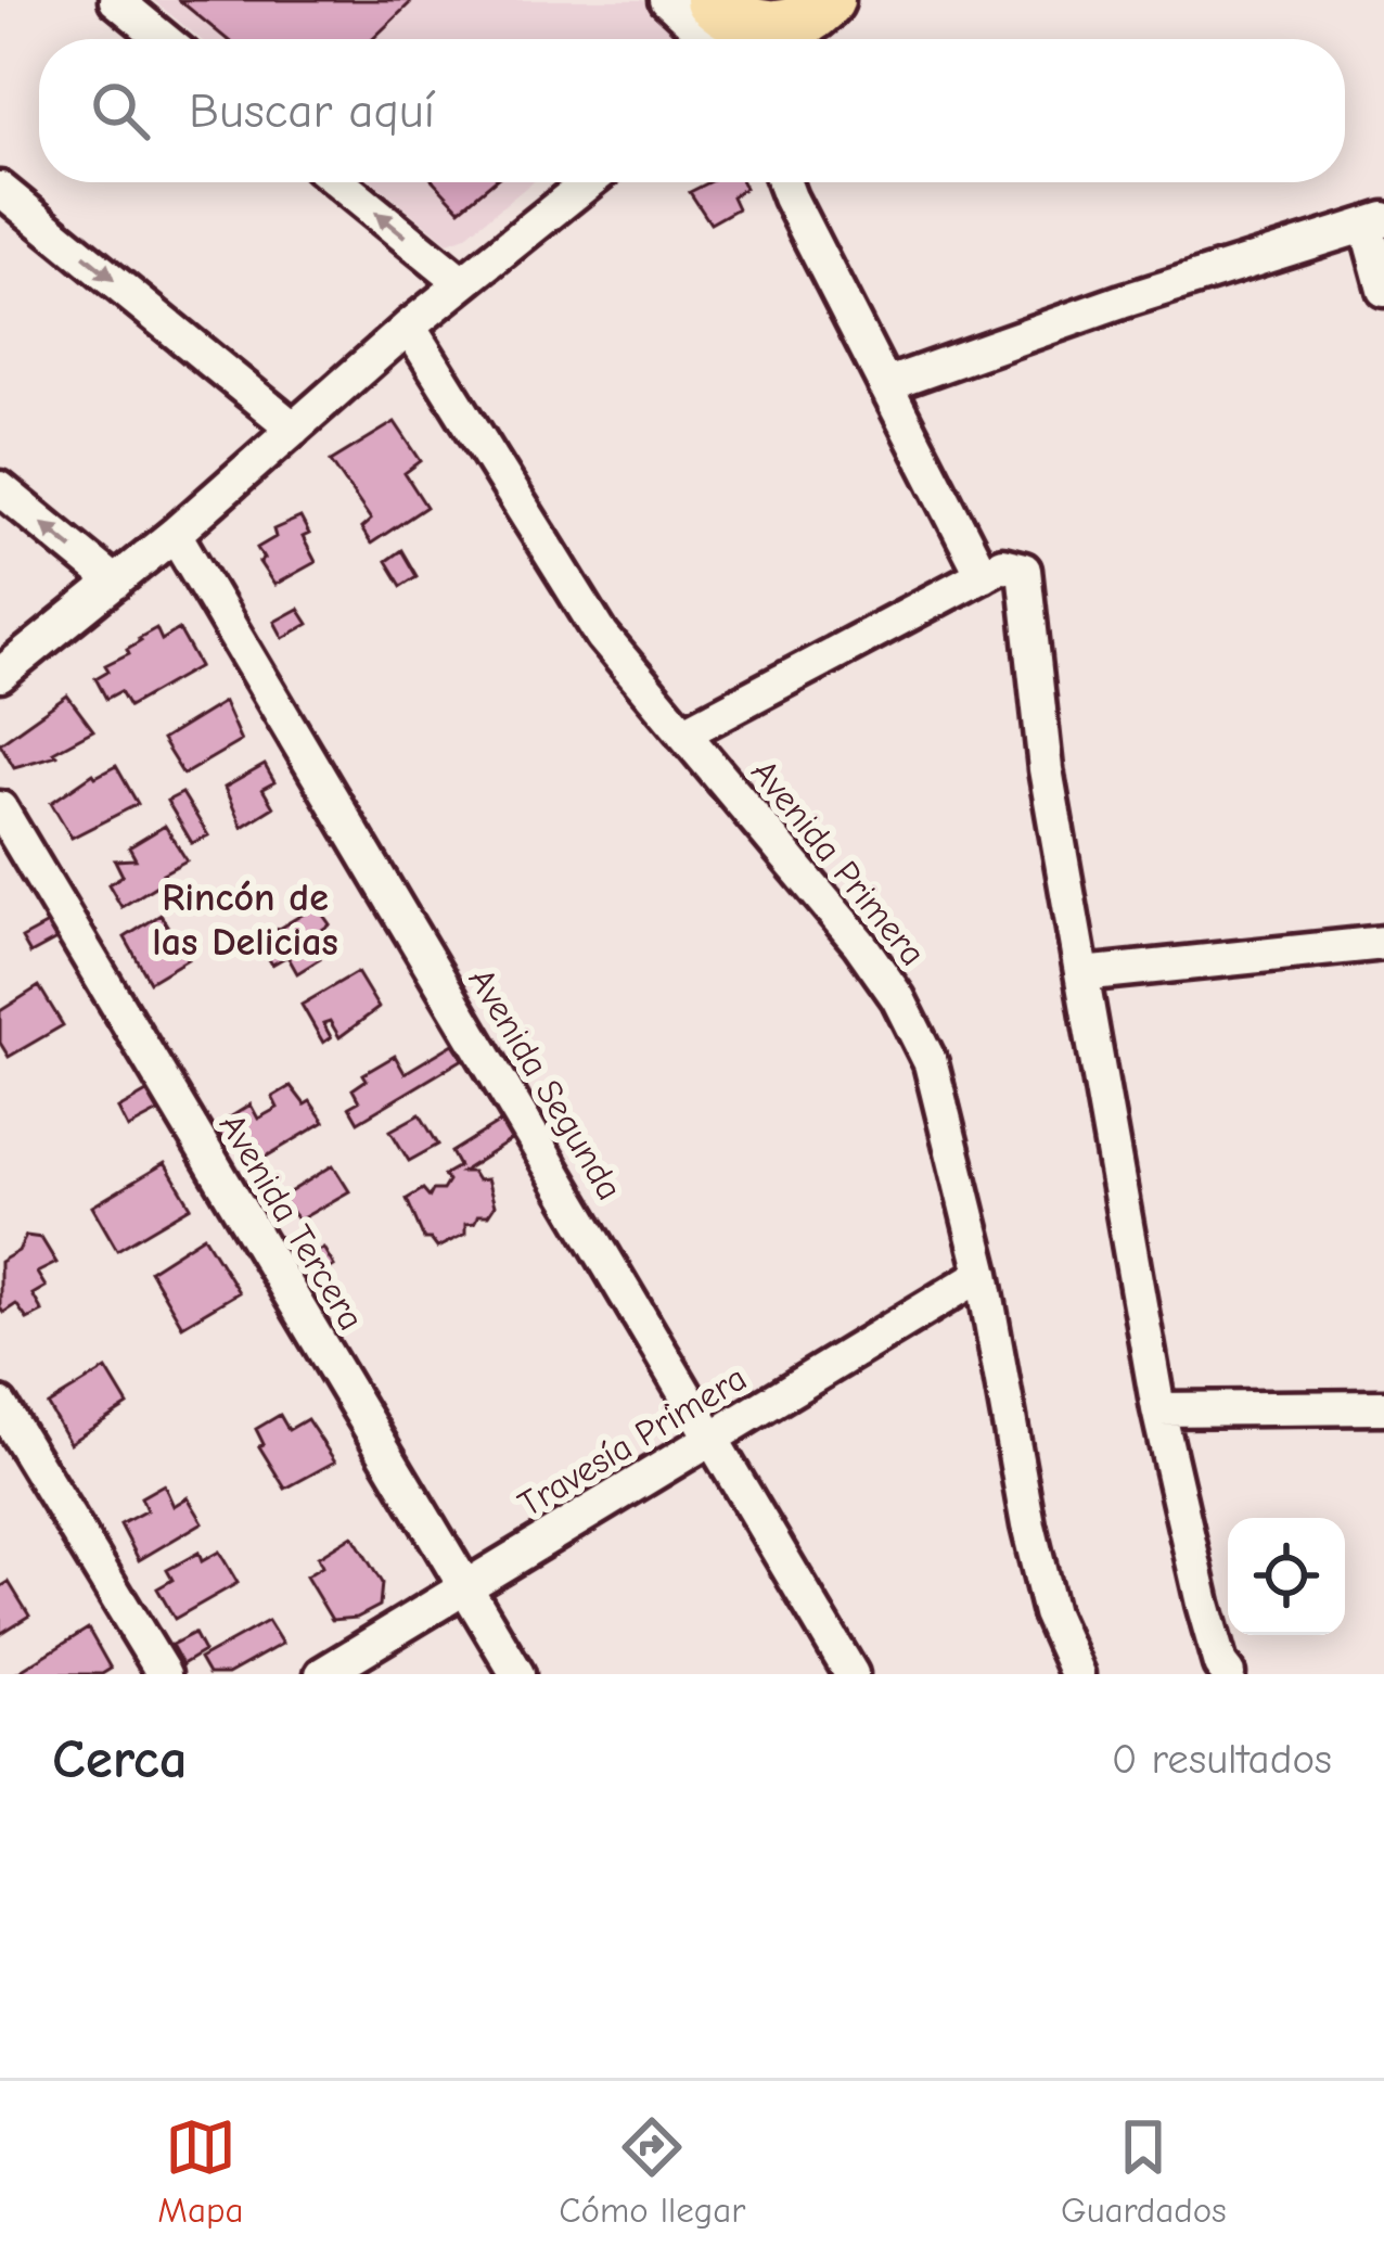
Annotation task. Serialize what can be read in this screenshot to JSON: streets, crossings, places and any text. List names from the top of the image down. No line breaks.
{"streets":{"street":["Avenida Primera","Avenida Segunda","Avenida Tercera","Travesía Primera"]},"crossings":[["Avenida Primera","Travesía Primera"],["Avenida Segunda","Travesía Primera"],["Avenida Tercera","Travesía Primera"]],"districts":["Rincón de las Delicias"],"page":{"search":"Buscar aquí","heading":["Cerca","0 resultados"],"nav":["Mapa","Cómo llegar","Guardados"]}}
